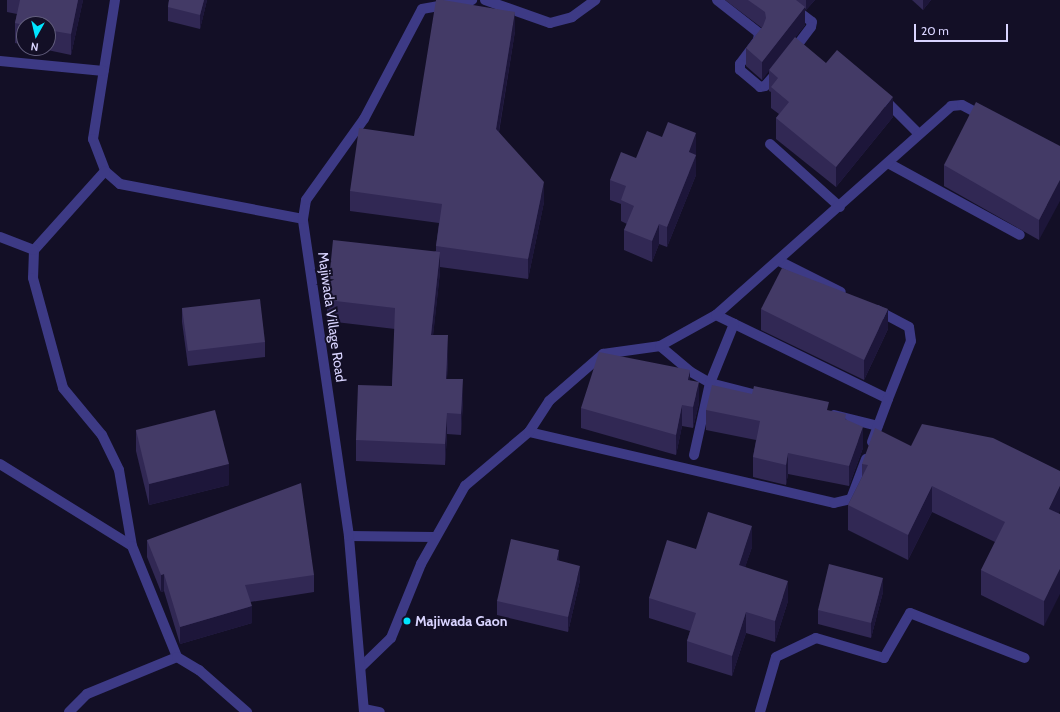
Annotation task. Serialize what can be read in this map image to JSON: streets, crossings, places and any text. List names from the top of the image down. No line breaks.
{"streets":{"street":["Majiwada Village Road"]},"places":["Majiwada Gaon"],"scale_bar":"20 m","north":"bottom"}
